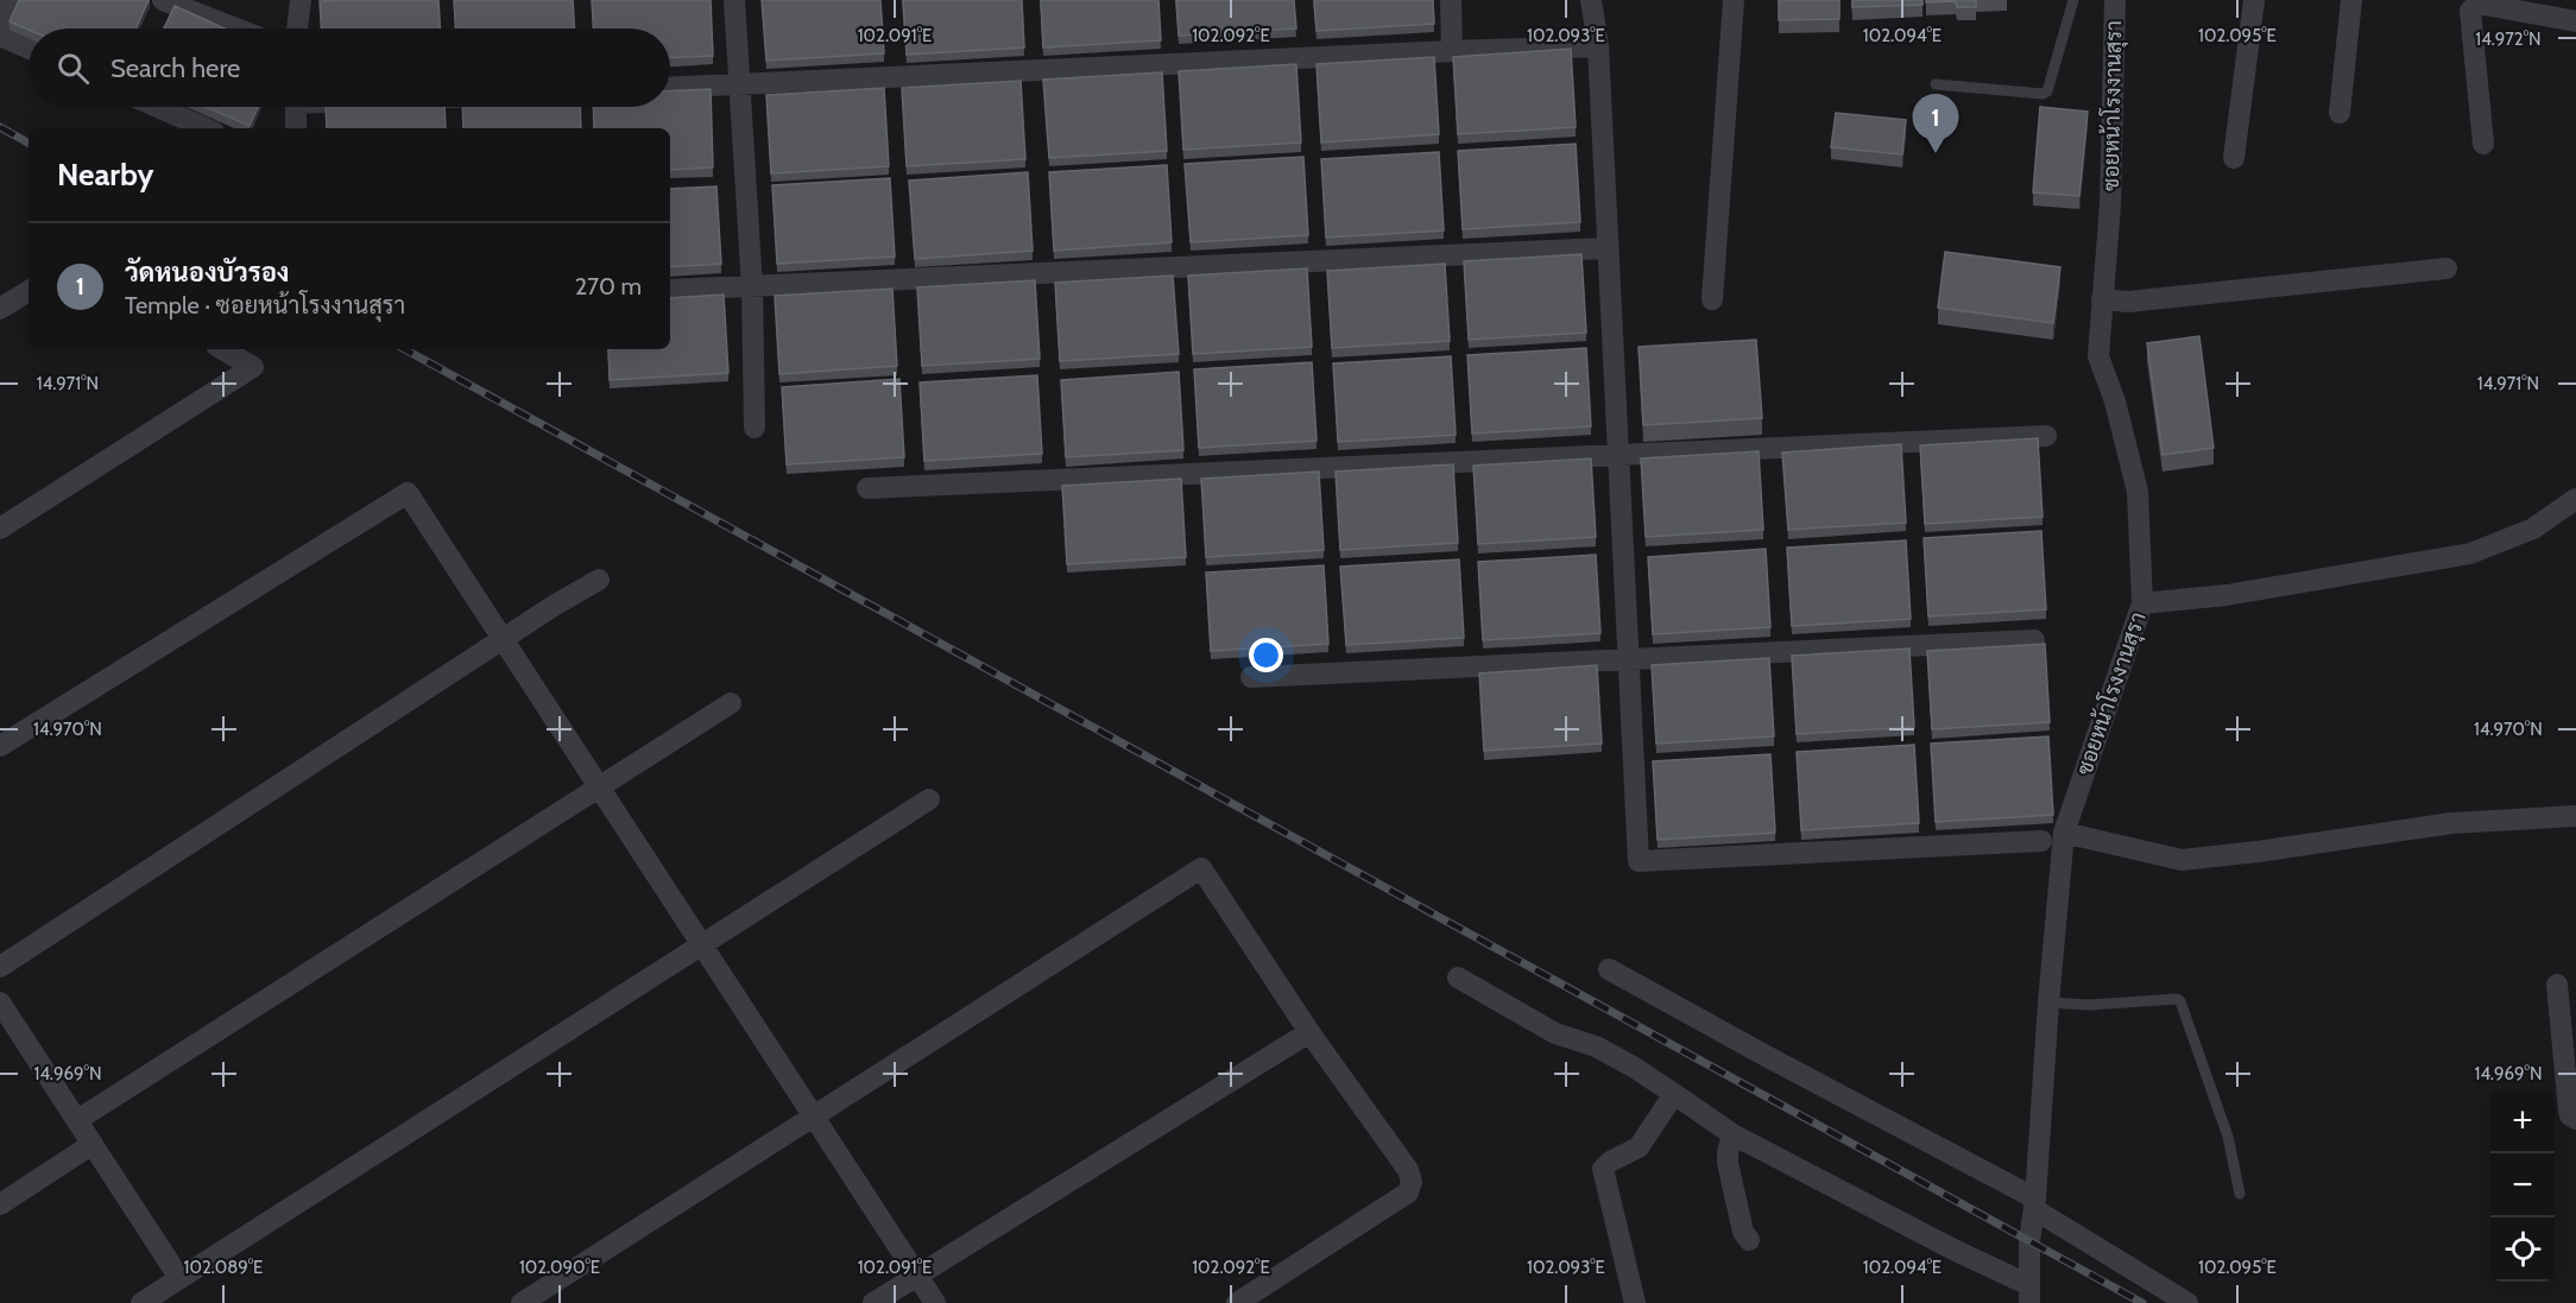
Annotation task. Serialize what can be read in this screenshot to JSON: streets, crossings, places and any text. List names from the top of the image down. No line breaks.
{"streets":{"street":["ซอยหน้าโรงงานสุรา"]},"page":{"search":"Search here","pins":"1","heading":"Nearby","list":[{"mark":"1","name":"วัดหนองบัวรอง","note":"Temple · ซอยหน้าโรงงานสุรา","value":"270 m"}],"map_buttons":["+","−"]},"coordinates":["102.091°E","102.092°E","102.093°E","102.094°E","102.095°E","14.972°N","14.971°N","14.970°N","14.969°N","102.089°E","102.090°E"]}
